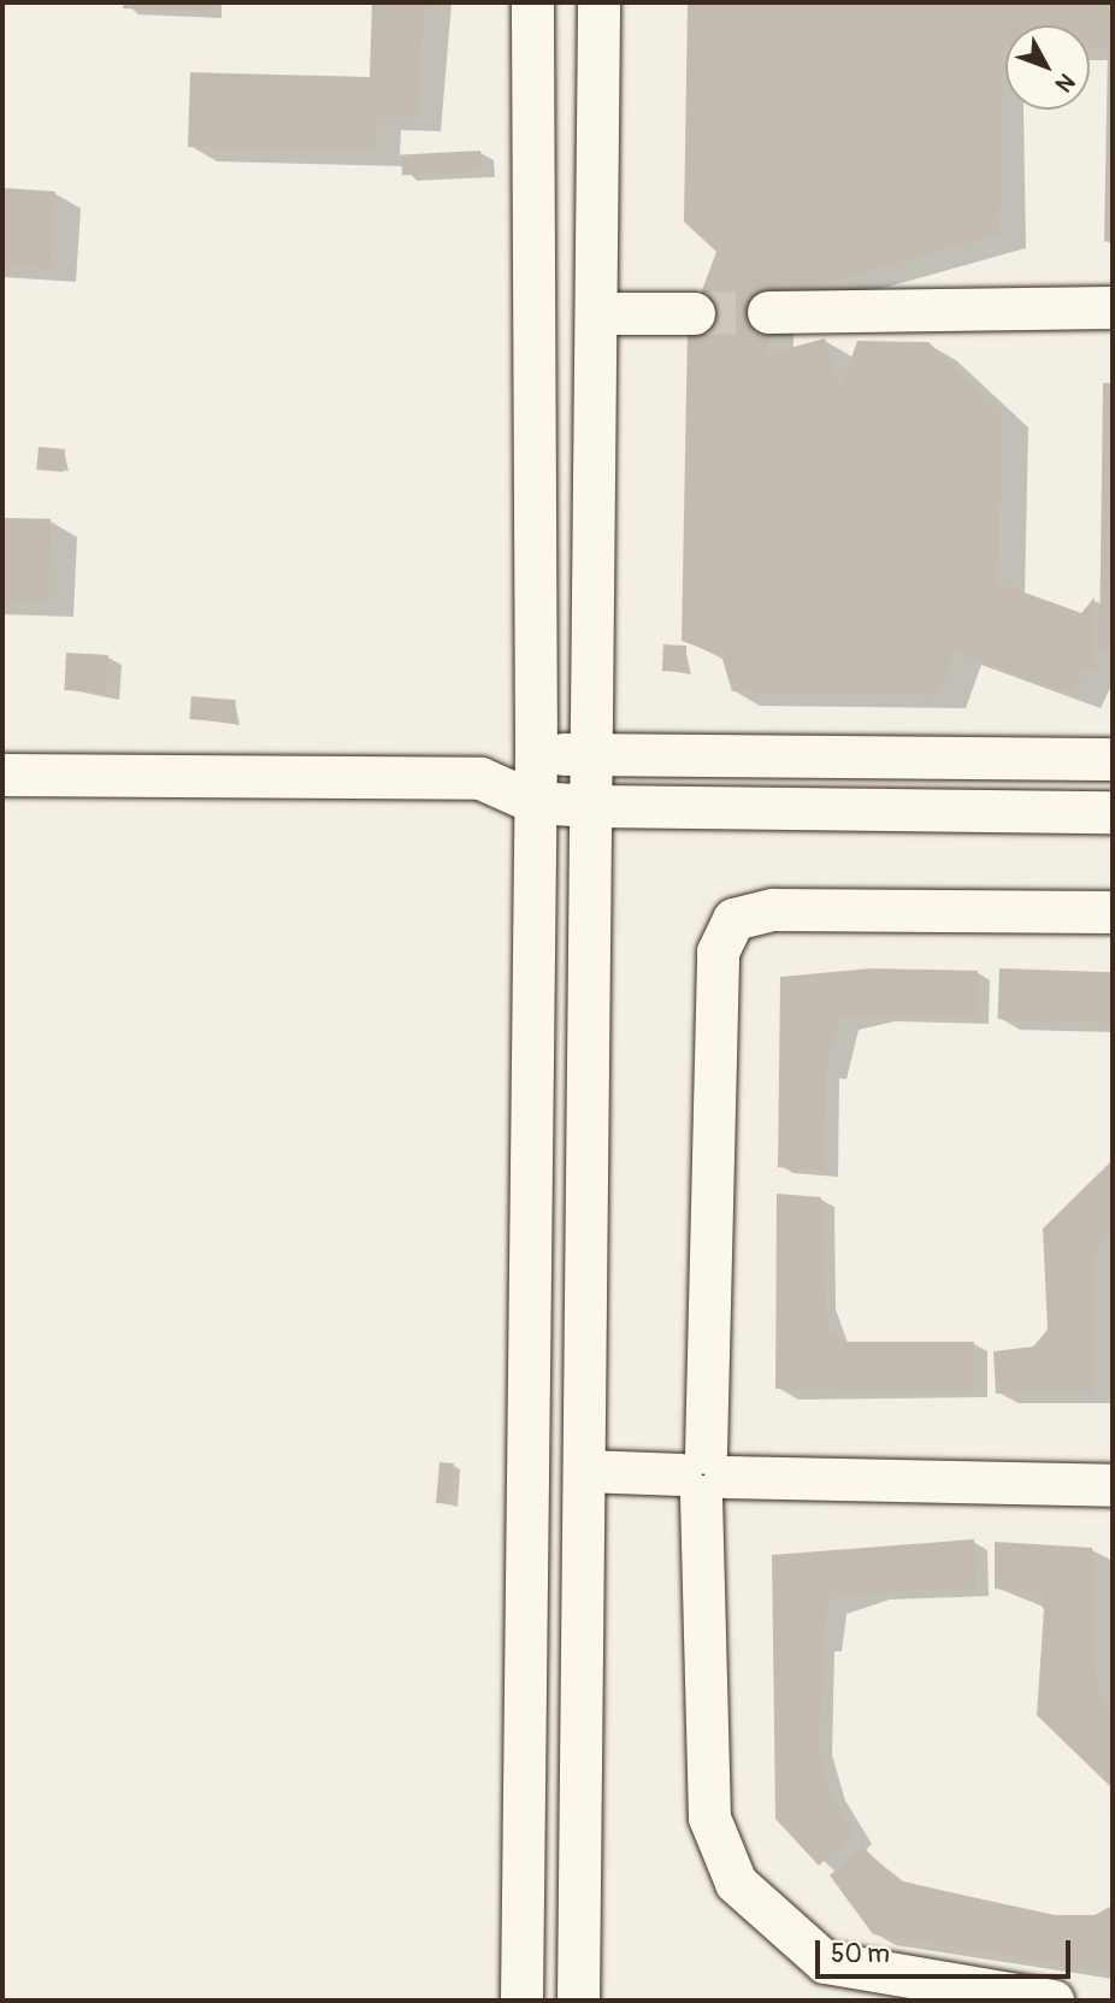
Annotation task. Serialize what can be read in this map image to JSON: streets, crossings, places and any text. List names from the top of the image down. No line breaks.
{"scale_bar":"50 m","north":"bottom right"}
